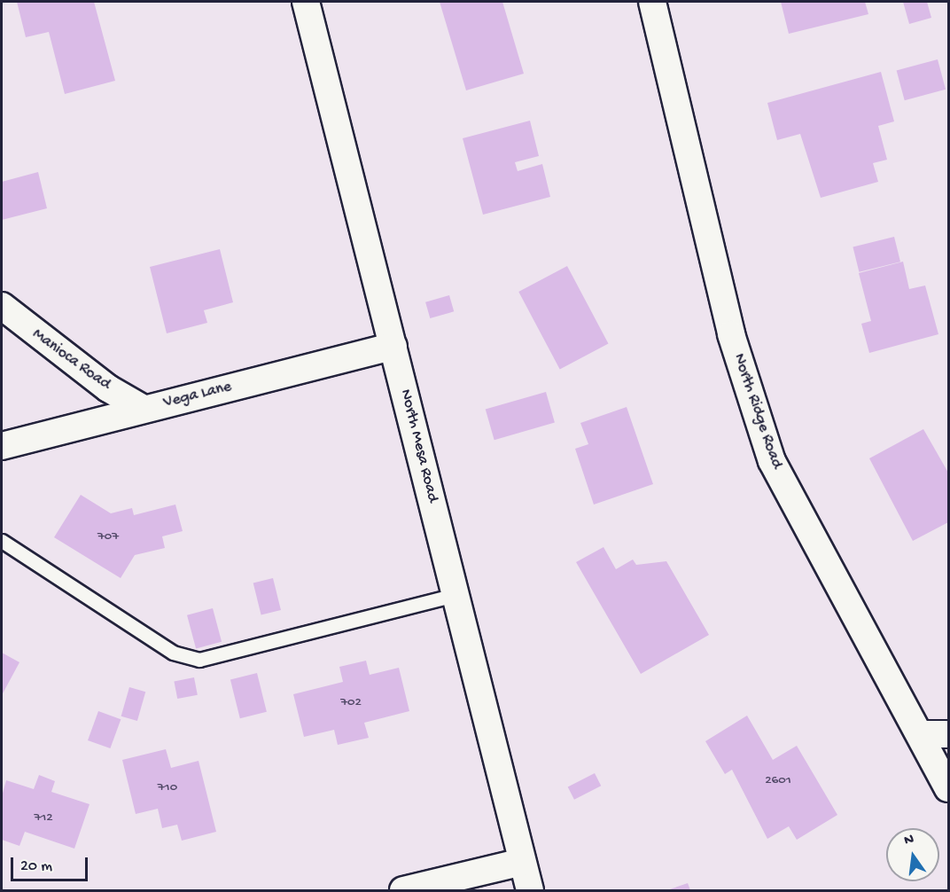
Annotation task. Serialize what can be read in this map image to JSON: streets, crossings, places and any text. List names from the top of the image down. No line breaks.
{"streets":{"street":["Manioca Road","Vega Lane","North Ridge Road","North Mesa Road"]},"crossings":[["Manioca Road","Vega Lane"],["Vega Lane","North Mesa Road"]],"house_numbers":["707","702","2601","710","712"],"scale_bar":"20 m","north":"top"}
